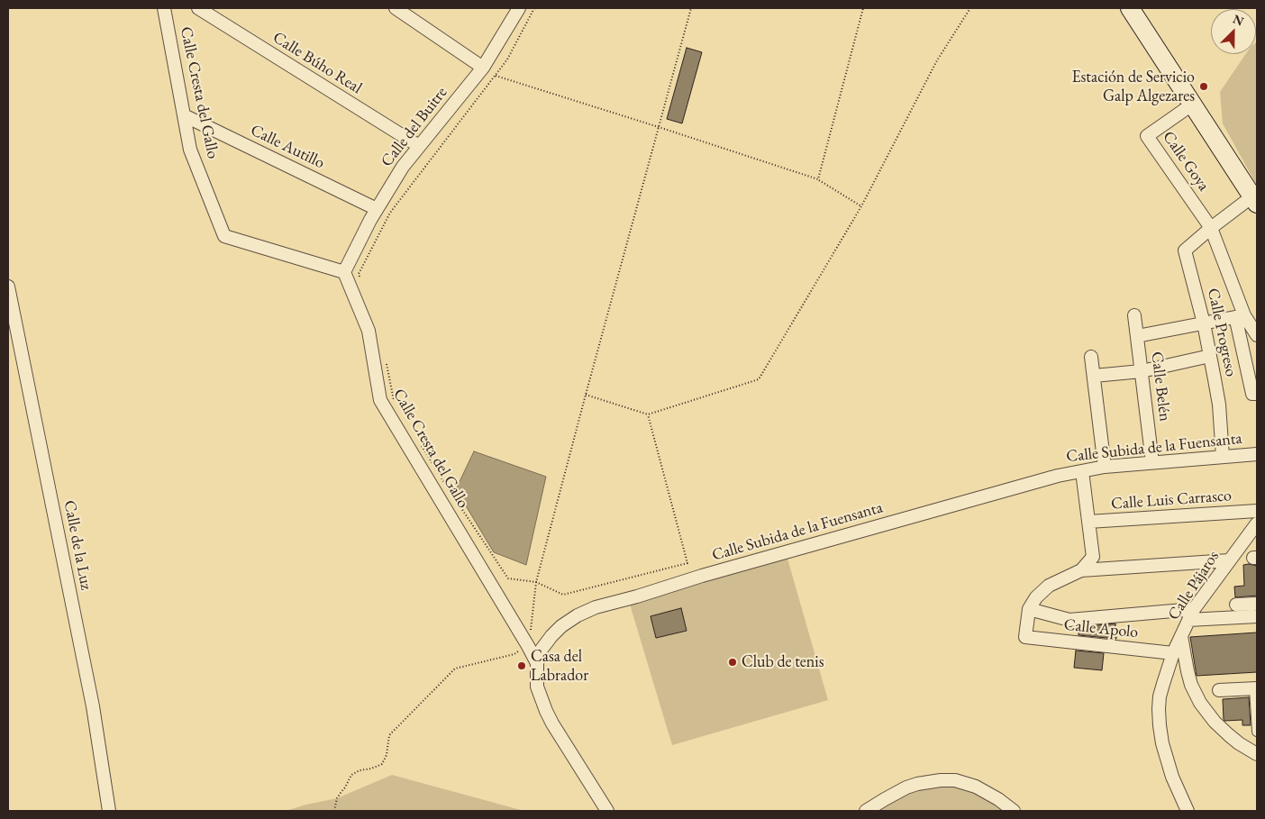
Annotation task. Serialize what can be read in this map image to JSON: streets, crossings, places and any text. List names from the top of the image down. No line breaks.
{"streets":{"street":["Calle Búho Real","Calle Cresta del Gallo","Calle del Buitre","Calle Autillo","Calle Goya","Calle Progreso","Calle Belén","Calle Subida de la Fuensanta","Calle Luis Carrasco","Calle de la Luz","Calle Pájaros","Calle Apolo"]},"crossings":[["Calle Búho Real","Calle del Buitre"],["Calle Cresta del Gallo","Calle del Buitre"],["Calle Cresta del Gallo","Calle Autillo"],["Calle Cresta del Gallo","Calle Subida de la Fuensanta"],["Calle del Buitre","Calle Autillo"],["Calle Goya","Calle Progreso"],["Calle Progreso","Calle Subida de la Fuensanta"],["Calle Belén","Calle Subida de la Fuensanta"],["Calle Pájaros","Calle Apolo"]],"places":["Estación de Servicio Galp Algezares","Club de tenis","Casa del Labrador"],"north":"top right"}
